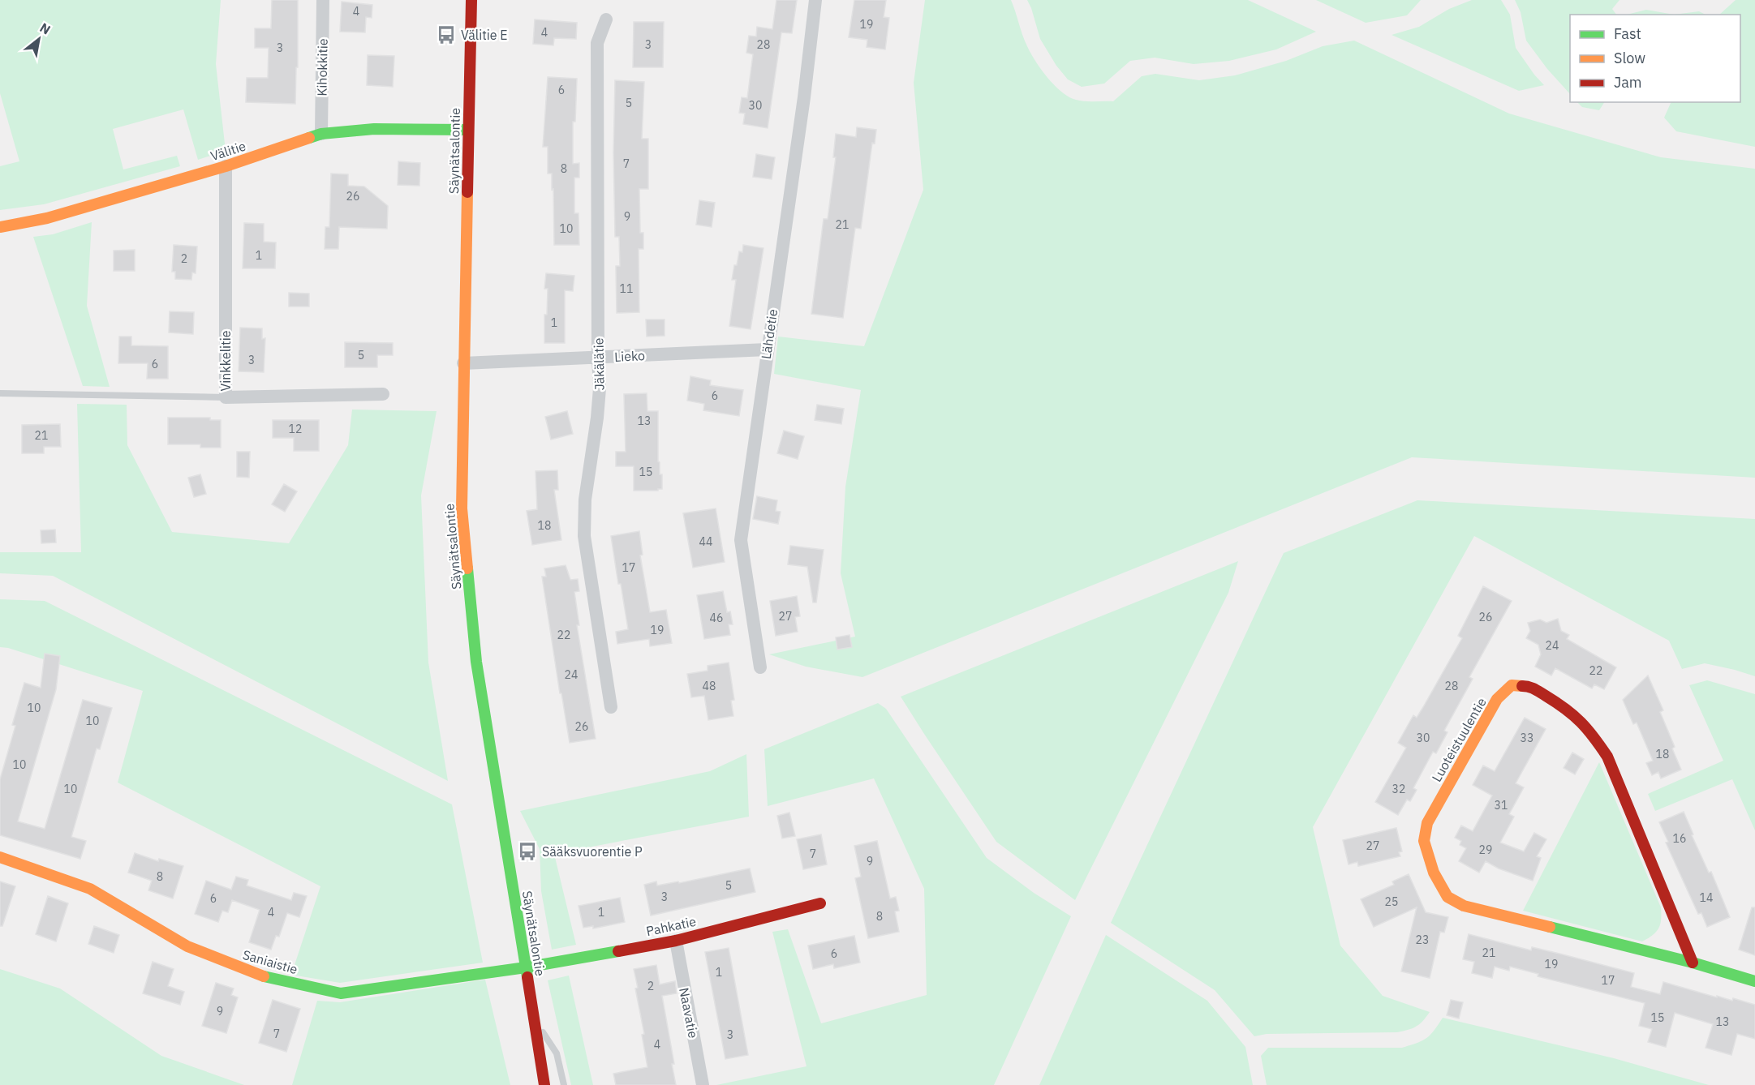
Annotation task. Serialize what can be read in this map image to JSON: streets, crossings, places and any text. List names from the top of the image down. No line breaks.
{"streets":{"street":["Kihokkitie","Välitie","Säynätsalontie","Lähdetie","Lieko","Vinkkelitie","Jäkälätie","Luoteistuulentie","Pahkatie","Saniaistie","Naavatie"]},"crossings":[["Kihokkitie","Välitie"],["Välitie","Säynätsalontie"],["Välitie","Vinkkelitie"],["Säynätsalontie","Lieko"],["Säynätsalontie","Pahkatie"],["Säynätsalontie","Saniaistie"],["Lähdetie","Lieko"],["Lieko","Jäkälätie"],["Pahkatie","Saniaistie"],["Pahkatie","Naavatie"]],"places":{"bus stop":["Välitie E","Sääksvuorentie P"]},"house_numbers":["4","19","4","3","28","3","6","5","30","7","8","26","9","21","10","1","2","11","1","5","3","6","6","13","12","21","15","18","44","17","27","26","46","19","22","24","22","24","48","28","10","10","26","30","33","18","10","10","32","31","16","27","29","7","9","8","5","3","14","6","25","4","1","8","23","21","6","19","1","17","2","9","15","13","7","3","4"],"legend":["Fast","Slow","Jam"],"north":"top right"}
